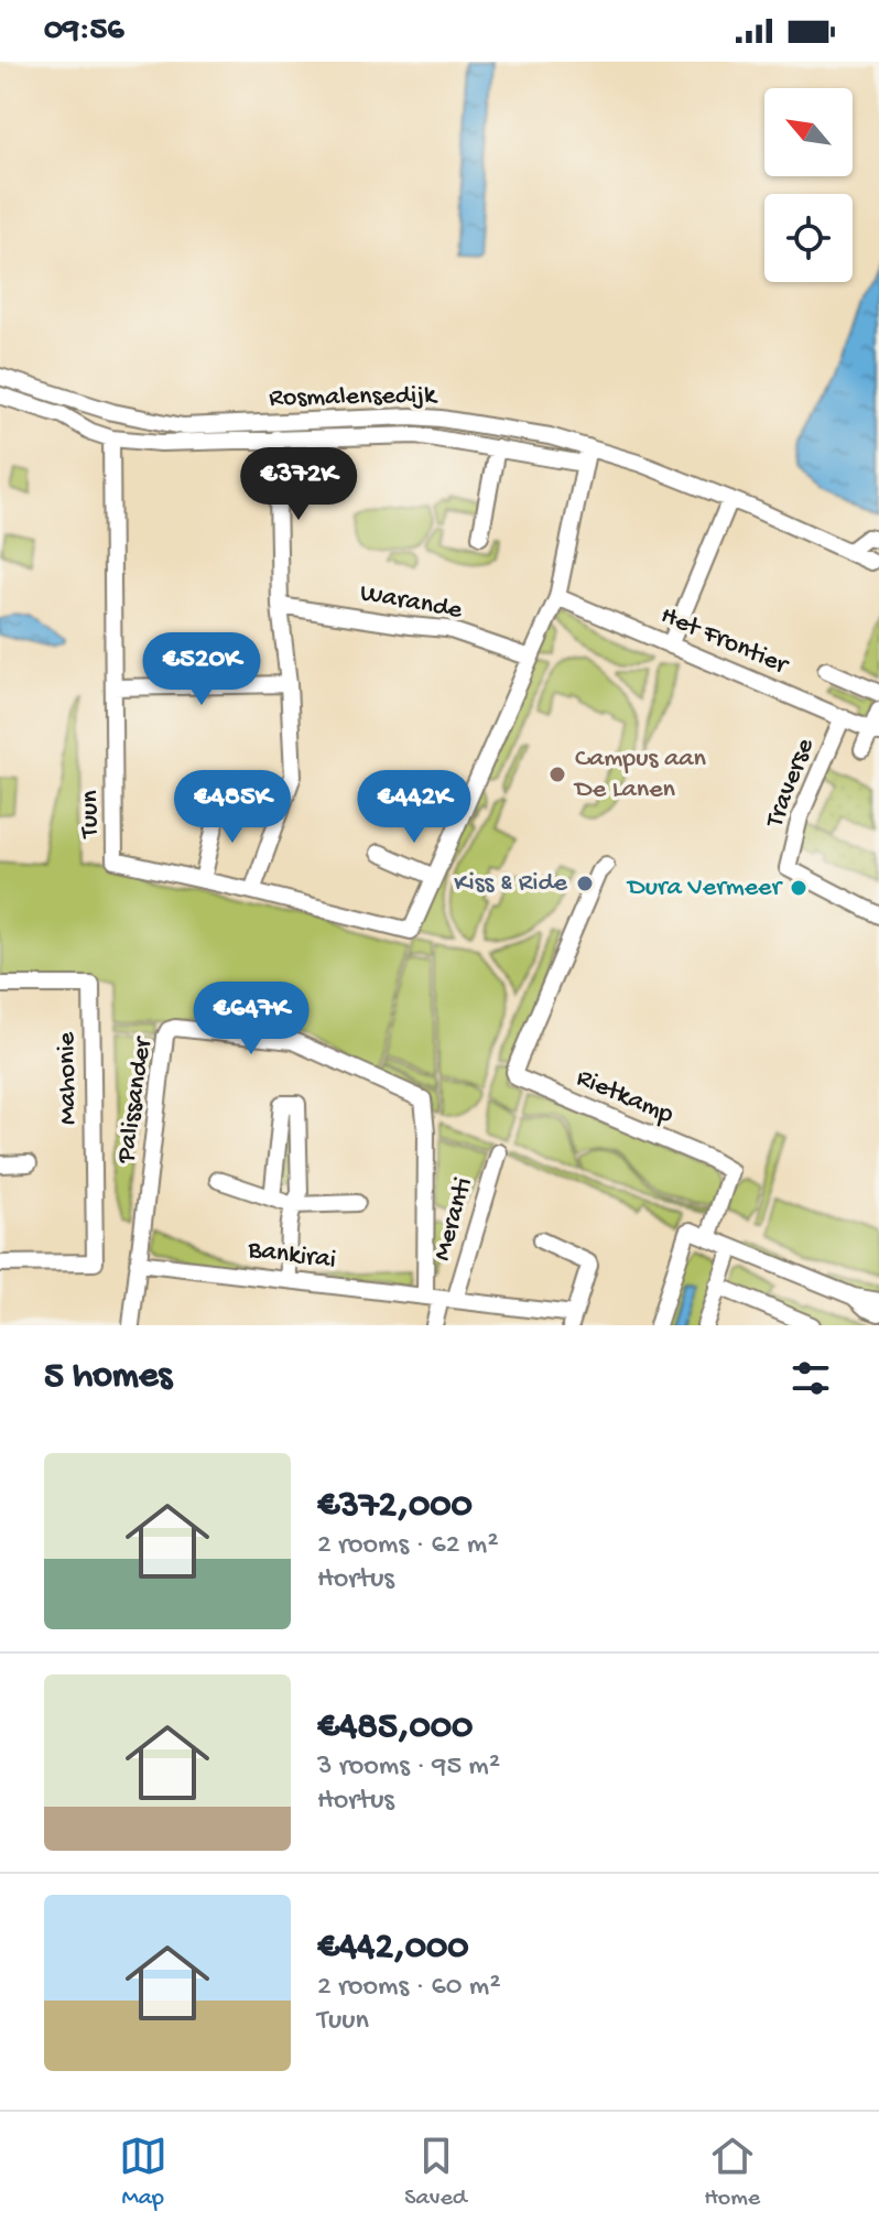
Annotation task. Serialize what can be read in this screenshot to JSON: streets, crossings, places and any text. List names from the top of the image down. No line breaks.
{"streets":{"street":["Rosmalensedijk","Warande","Het Frontier","Traverse","Tuun","Mahonie","Rietkamp","Palissander","Meranti","Bankirai"]},"crossings":[["Rosmalensedijk","Tuun"],["Warande","Tuun"],["Het Frontier","Traverse"],["Het Frontier","Tuun"],["Palissander","Meranti"],["Palissander","Bankirai"],["Meranti","Bankirai"]],"places":["Campus aan De Lanen","Kiss & Ride","Dura Vermeer"],"north":"top left","page":{"status":"09:56","price":["€372K","€520K","€485K","€442K","€647K"],"heading":"5 homes","list":[{"name":"€372,000","note":"2 rooms · 62 m² · Hortus"},{"name":"€485,000","note":"3 rooms · 95 m² · Hortus"},{"name":"€442,000","note":"2 rooms · 60 m² · Tuun"}],"tabs":["Map","Saved","Home"]}}
